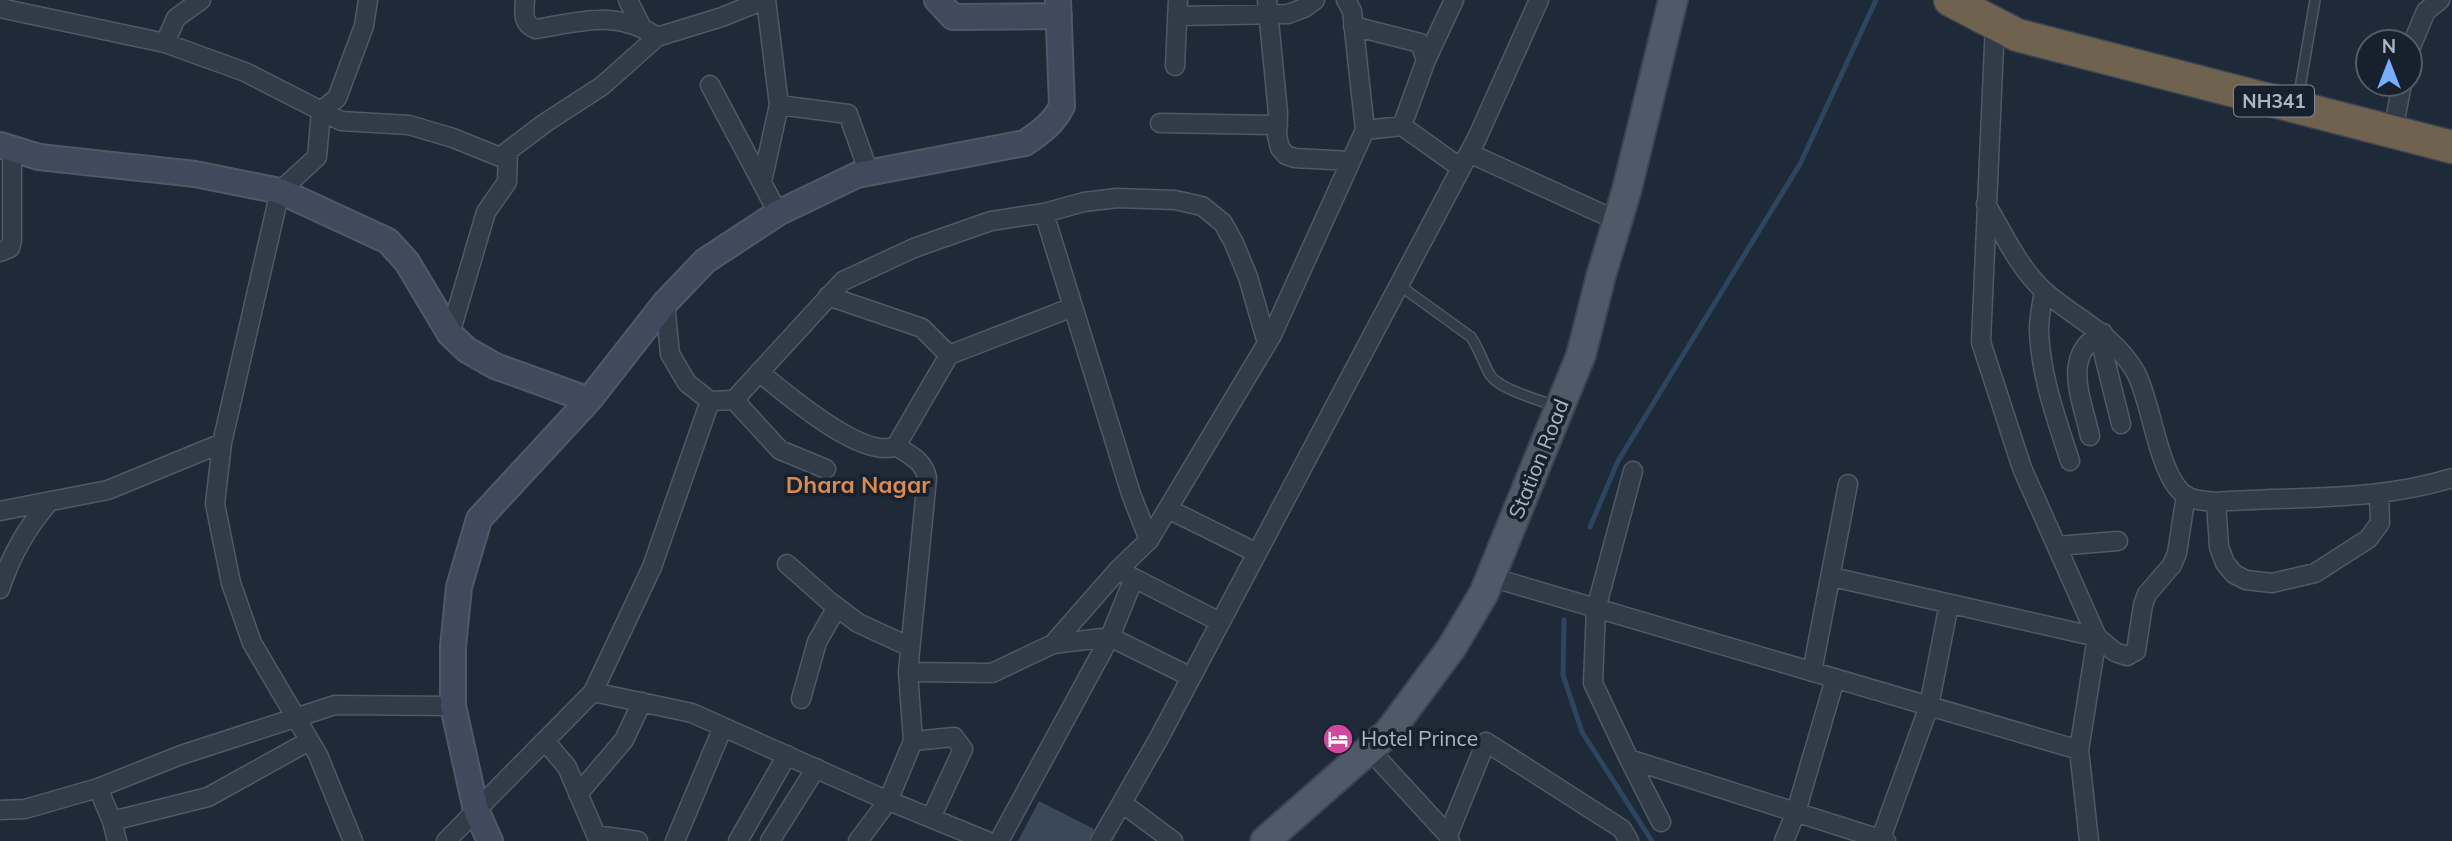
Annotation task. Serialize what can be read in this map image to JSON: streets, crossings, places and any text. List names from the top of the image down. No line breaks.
{"streets":{"highway":["NH341"],"main road":["Station Road"]},"districts":["Dhara Nagar"],"places":{"hotel":["Hotel Prince"]},"north":"top"}
